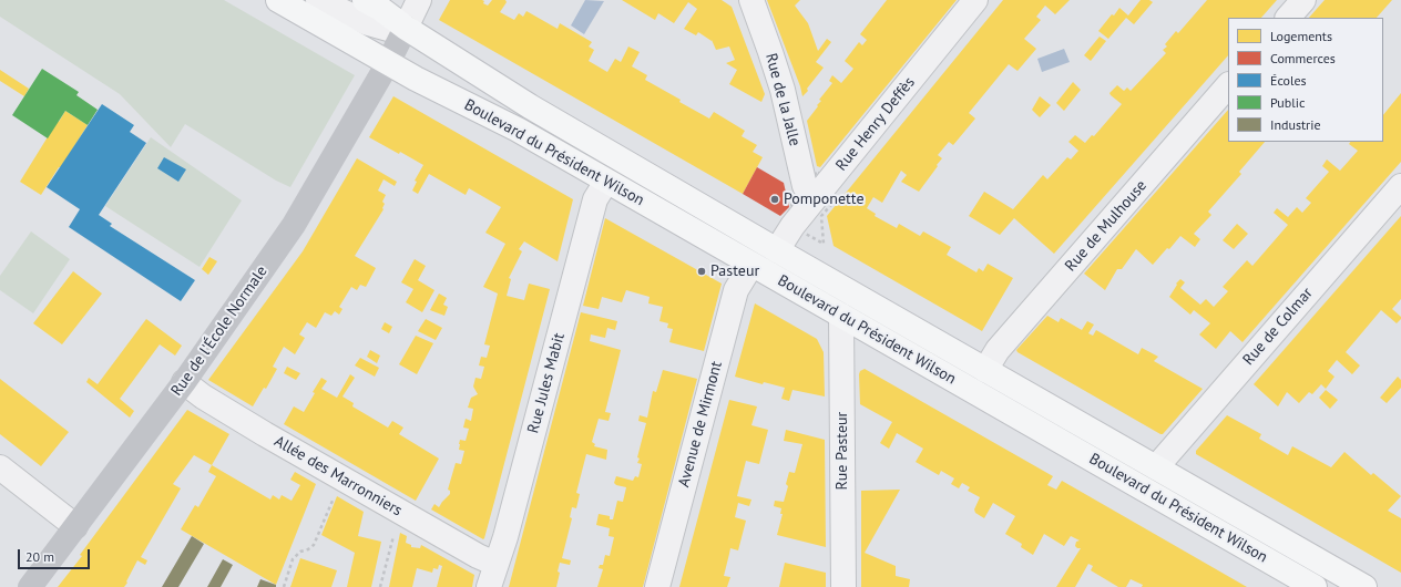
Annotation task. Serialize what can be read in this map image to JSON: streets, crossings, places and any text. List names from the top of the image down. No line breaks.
{"streets":{"main road":["Boulevard du Président Wilson","Rue de l'École Normale"],"street":["Rue de la Jalle","Rue Henry Deffès","Rue de Mulhouse","Rue de Colmar","Rue Jules Mabit","Avenue de Mirmont","Rue Pasteur","Allée des Marronniers"]},"crossings":[["Rue de la Jalle","Rue Henry Deffès"],["Rue Henry Deffès","Boulevard du Président Wilson"],["Boulevard du Président Wilson","Rue de Mulhouse"],["Boulevard du Président Wilson","Rue de Colmar"],["Boulevard du Président Wilson","Rue de l'École Normale"],["Boulevard du Président Wilson","Rue Jules Mabit"],["Boulevard du Président Wilson","Avenue de Mirmont"],["Boulevard du Président Wilson","Rue Pasteur"],["Rue de l'École Normale","Allée des Marronniers"],["Rue Jules Mabit","Allée des Marronniers"]],"places":["Pomponette","Pasteur"],"legend":["Logements","Commerces","Écoles","Public","Industrie"],"scale_bar":"20 m"}
